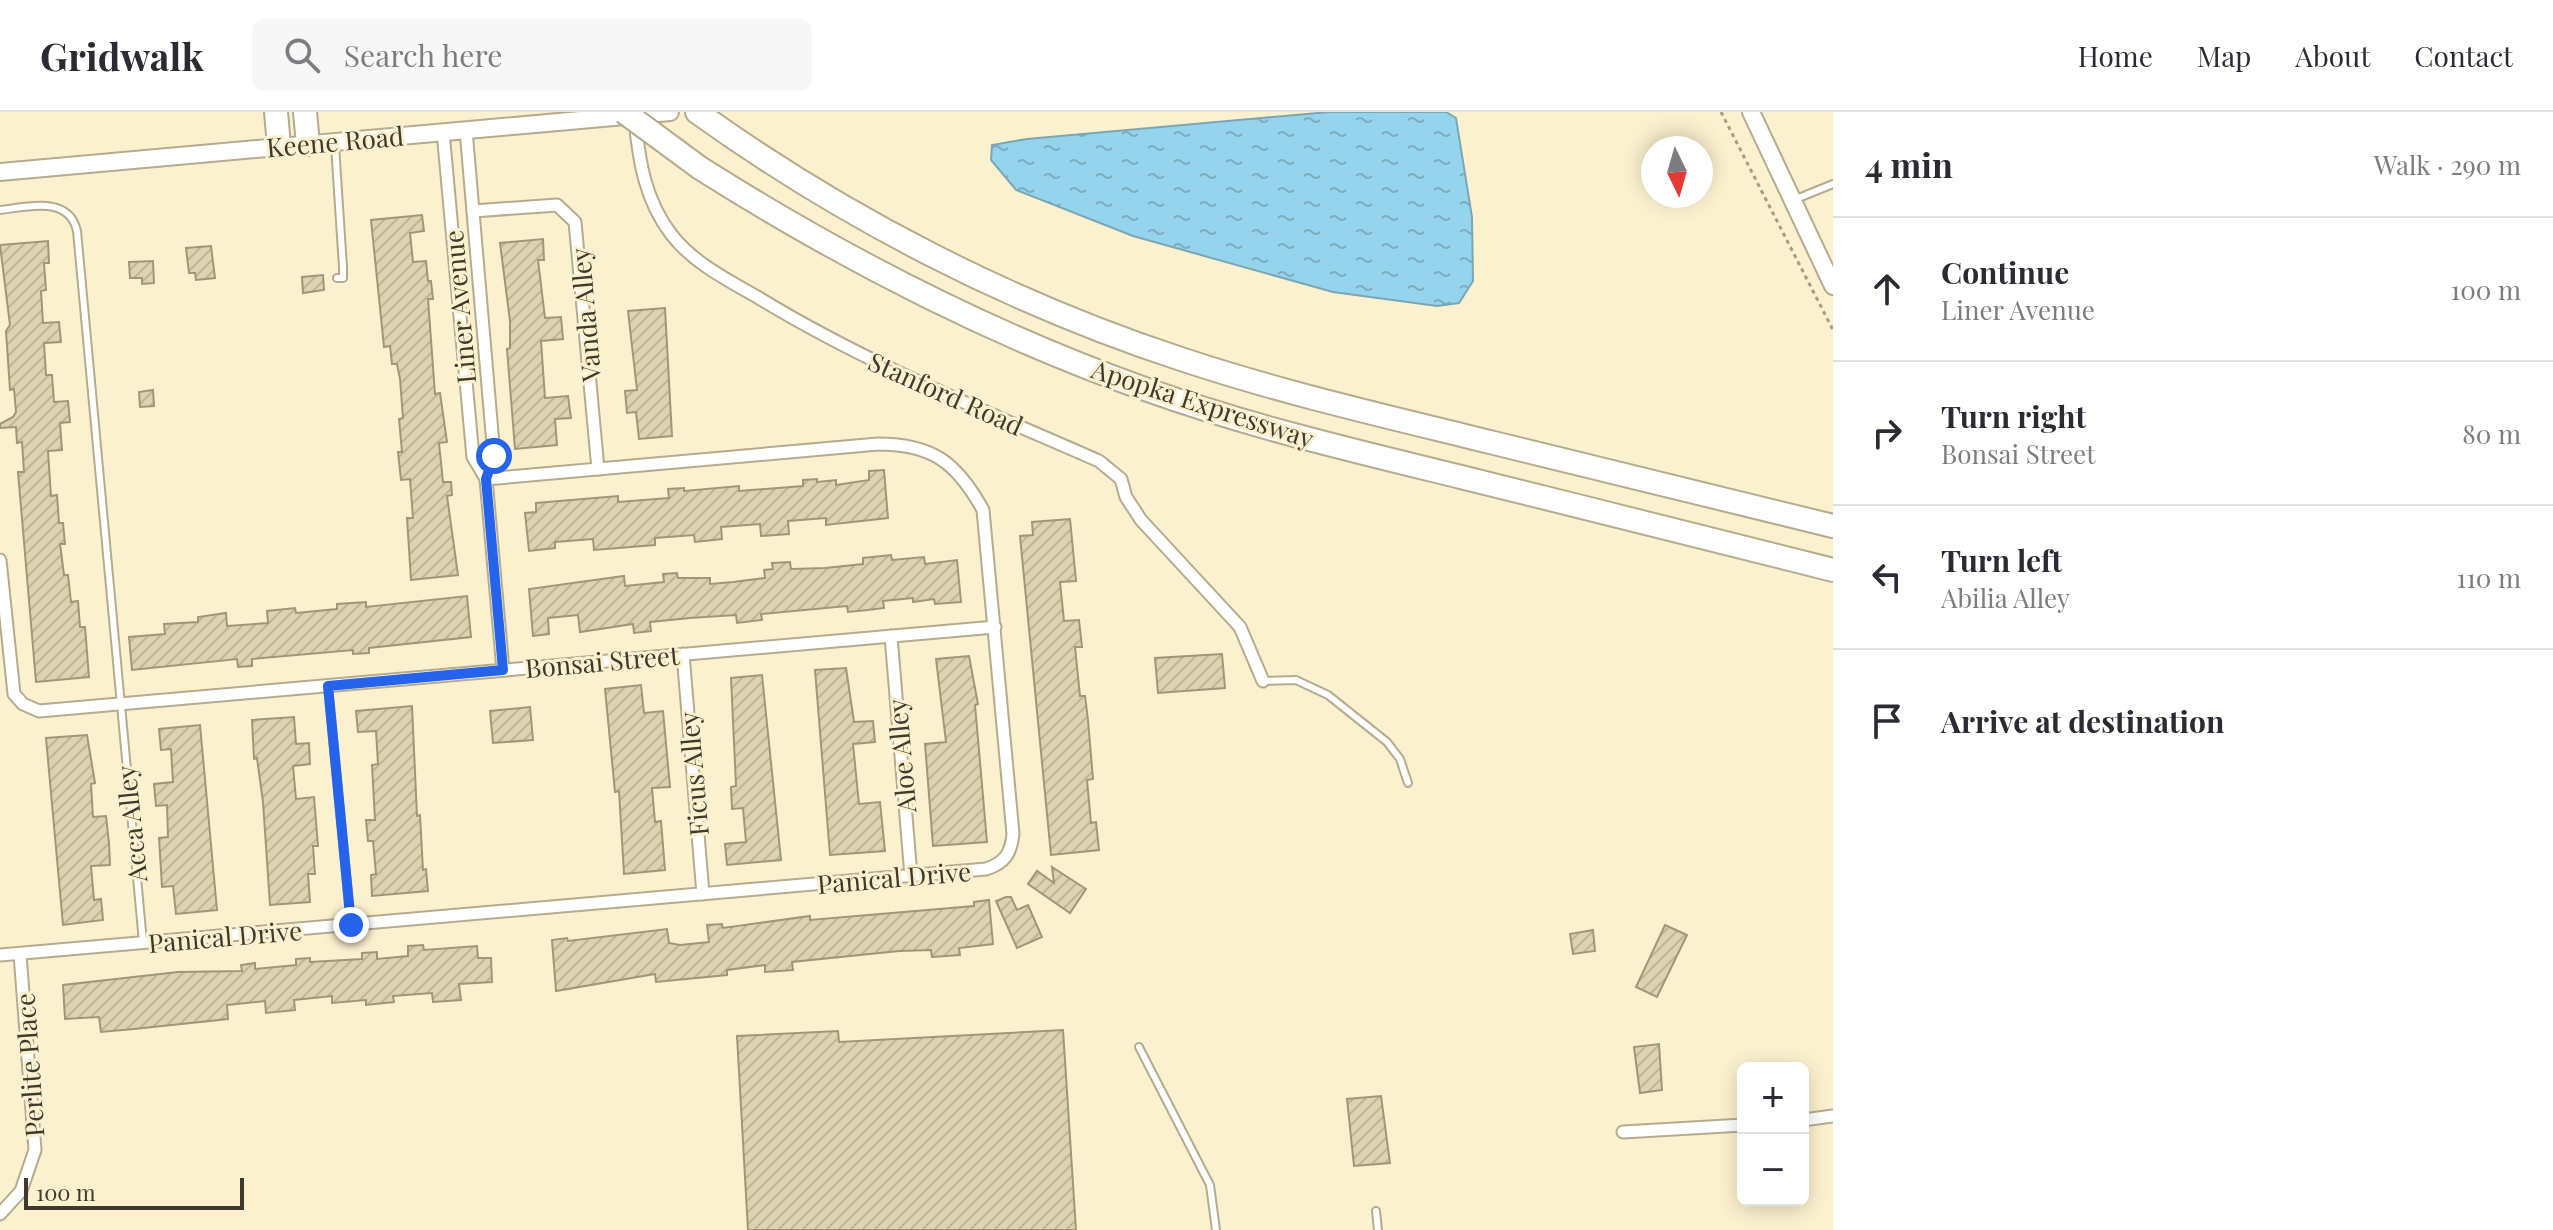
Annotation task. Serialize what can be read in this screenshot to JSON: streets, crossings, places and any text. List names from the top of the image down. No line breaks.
{"streets":{"highway":["Apopka Expressway"],"main road":["Keene Road"],"street":["Liner Avenue","Vanda Alley","Stanford Road","Bonsai Street","Aloe Alley","Ficus Alley","Panical Drive","Perlite Place"],"lane":["Acca Alley"]},"crossings":[["Keene Road","Liner Avenue"],["Keene Road","Stanford Road"],["Keene Road","Apopka Expressway"],["Liner Avenue","Vanda Alley"],["Liner Avenue","Bonsai Street"],["Liner Avenue","Panical Drive"],["Vanda Alley","Panical Drive"],["Stanford Road","Apopka Expressway"],["Bonsai Street","Aloe Alley"],["Bonsai Street","Ficus Alley"],["Bonsai Street","Acca Alley"],["Bonsai Street","Panical Drive"],["Aloe Alley","Panical Drive"],["Ficus Alley","Panical Drive"],["Acca Alley","Panical Drive"],["Panical Drive","Perlite Place"]],"scale_bar":"100 m","north":"bottom","page":{"header":"Gridwalk","search":"Search here","nav":["Home","Map","About","Contact"],"heading":["4 min","Walk · 290 m"],"list":[["Continue","Liner Avenue","100 m"],["Turn right","Bonsai Street","80 m"],["Turn left","Abilia Alley","110 m"],"Arrive at destination"],"map_buttons":["+","−"],"scale":"100 m"}}
